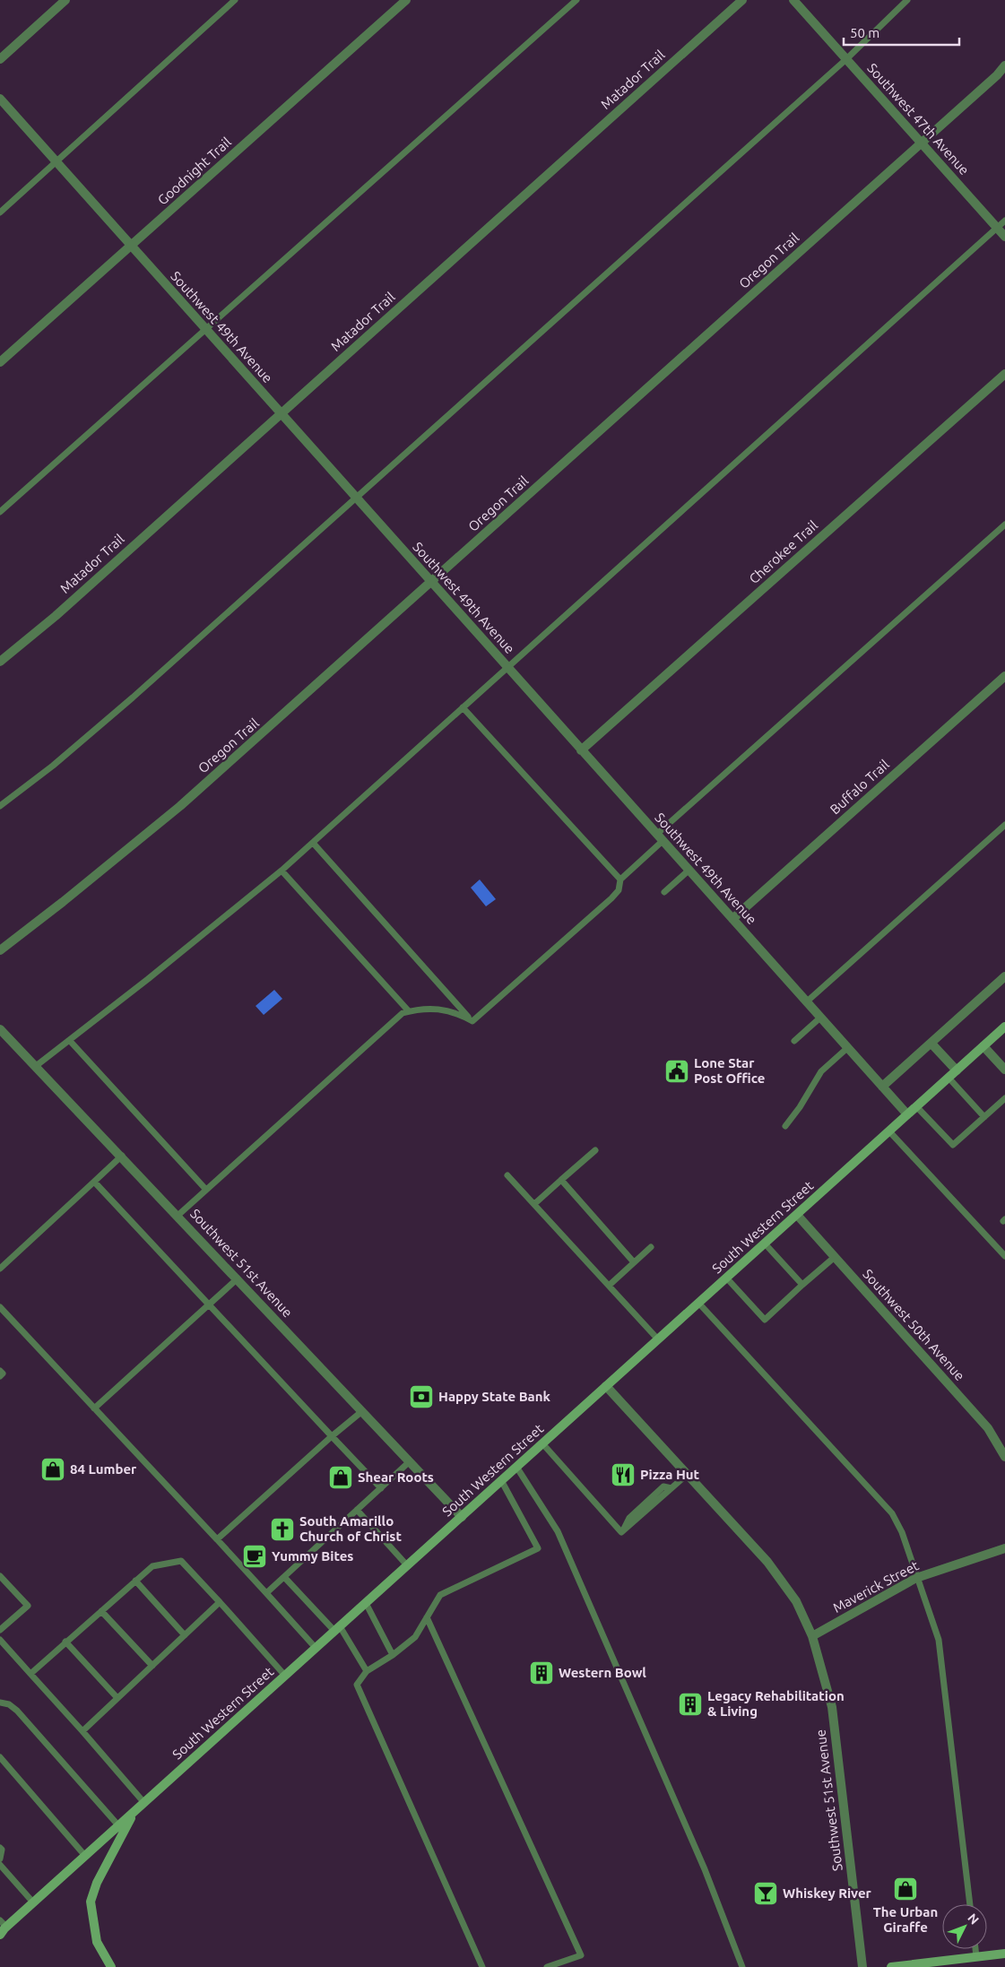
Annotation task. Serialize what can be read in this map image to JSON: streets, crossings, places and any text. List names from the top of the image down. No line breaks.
{"streets":{"main road":["South Western Street"],"street":["Matador Trail","Southwest 47th Avenue","Goodnight Trail","Oregon Trail","Southwest 49th Avenue","Cherokee Trail","Buffalo Trail","Southwest 51st Avenue","Southwest 50th Avenue","Maverick Street"]},"crossings":[["Matador Trail","Southwest 49th Avenue"],["Southwest 47th Avenue","Oregon Trail"],["Goodnight Trail","Southwest 49th Avenue"],["Oregon Trail","Southwest 49th Avenue"],["Southwest 49th Avenue","Cherokee Trail"],["Southwest 49th Avenue","Buffalo Trail"],["Southwest 49th Avenue","South Western Street"],["South Western Street","Southwest 51st Avenue"],["South Western Street","Southwest 50th Avenue"],["Southwest 51st Avenue","Maverick Street"]],"places":{"public building":["Lone Star Post Office"],"bank":["Happy State Bank"],"shop":["84 Lumber","Shear Roots","The Urban Giraffe"],"restaurant":["Pizza Hut"],"church":["South Amarillo Church of Christ"],"cafe":["Yummy Bites"],"building":["Western Bowl","Legacy Rehabilitation & Living"],"bar":["Whiskey River"]},"scale_bar":"50 m","north":"top right"}
